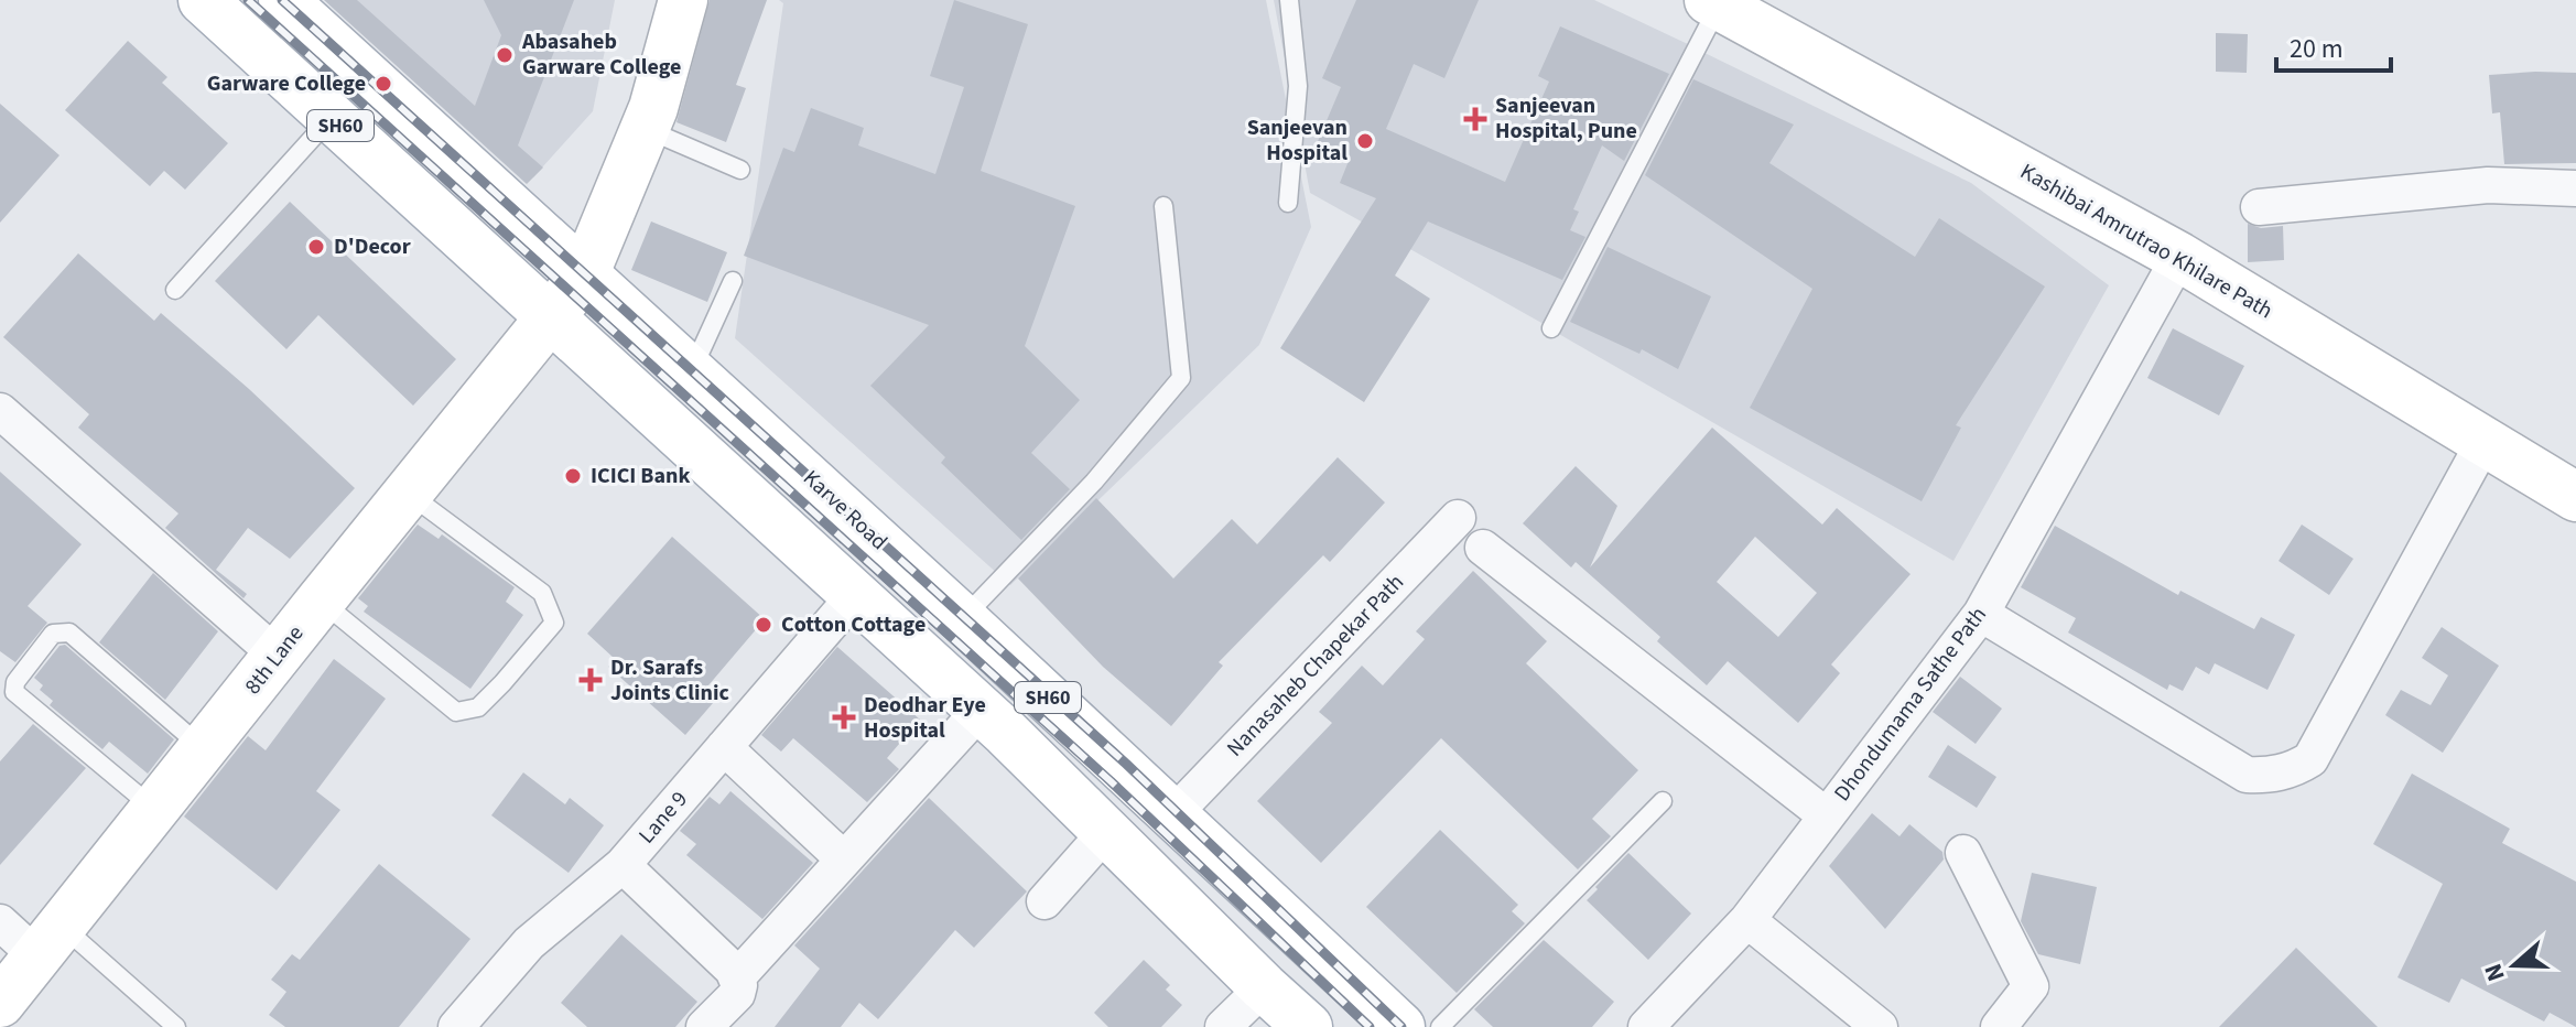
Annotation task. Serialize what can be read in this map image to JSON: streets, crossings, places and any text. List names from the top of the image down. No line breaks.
{"streets":{"main road":["SH60","Kashibai Amrutrao Khilare Path","Karve Road","8th Lane"],"street":["Nanasaheb Chapekar Path","Dhondumama Sathe Path","Lane 9"]},"crossings":[["SH60","8th Lane"],["SH60","Lane 9"],["Kashibai Amrutrao Khilare Path","Dhondumama Sathe Path"],["Karve Road","8th Lane"],["Karve Road","Nanasaheb Chapekar Path"]],"places":{"other":["Abasaheb Garware College","Garware College","Sanjeevan Hospital","D'Decor","ICICI Bank","Cotton Cottage"],"health":["Sanjeevan Hospital, Pune","Dr. Sarafs Joints Clinic","Deodhar Eye Hospital"]},"scale_bar":"20 m","north":"left"}
